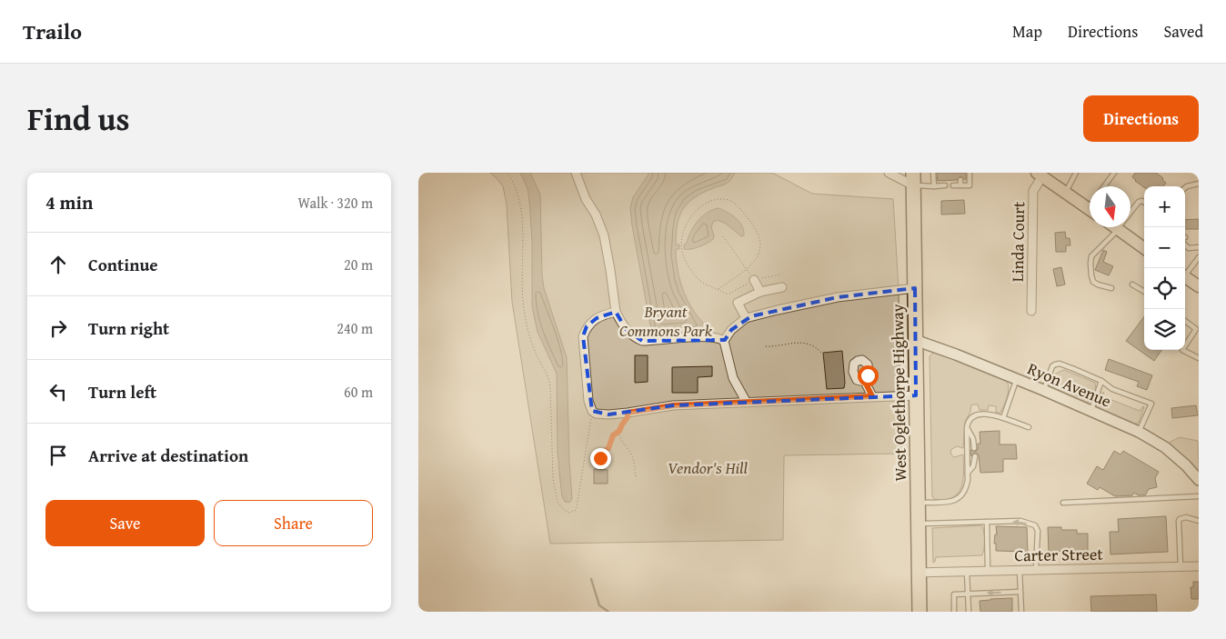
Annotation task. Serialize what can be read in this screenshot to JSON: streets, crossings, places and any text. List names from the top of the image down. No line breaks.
{"streets":{"highway":["West Oglethorpe Highway"],"street":["Linda Court","Ryon Avenue","Carter Street"]},"crossings":[["Ryon Avenue","West Oglethorpe Highway"],["West Oglethorpe Highway","Carter Street"]],"parks":["Bryant Commons Park","Vendor's Hill"],"north":"bottom","page":{"header":"Trailo","nav":["Map","Directions","Saved"],"title":"Find us","buttons":["Directions",["Save","Share"]],"heading":["4 min","Walk · 320 m"],"map_buttons":["+","−"],"list":[["Continue","20 m"],["Turn right","240 m"],["Turn left","60 m"],"Arrive at destination"]}}
